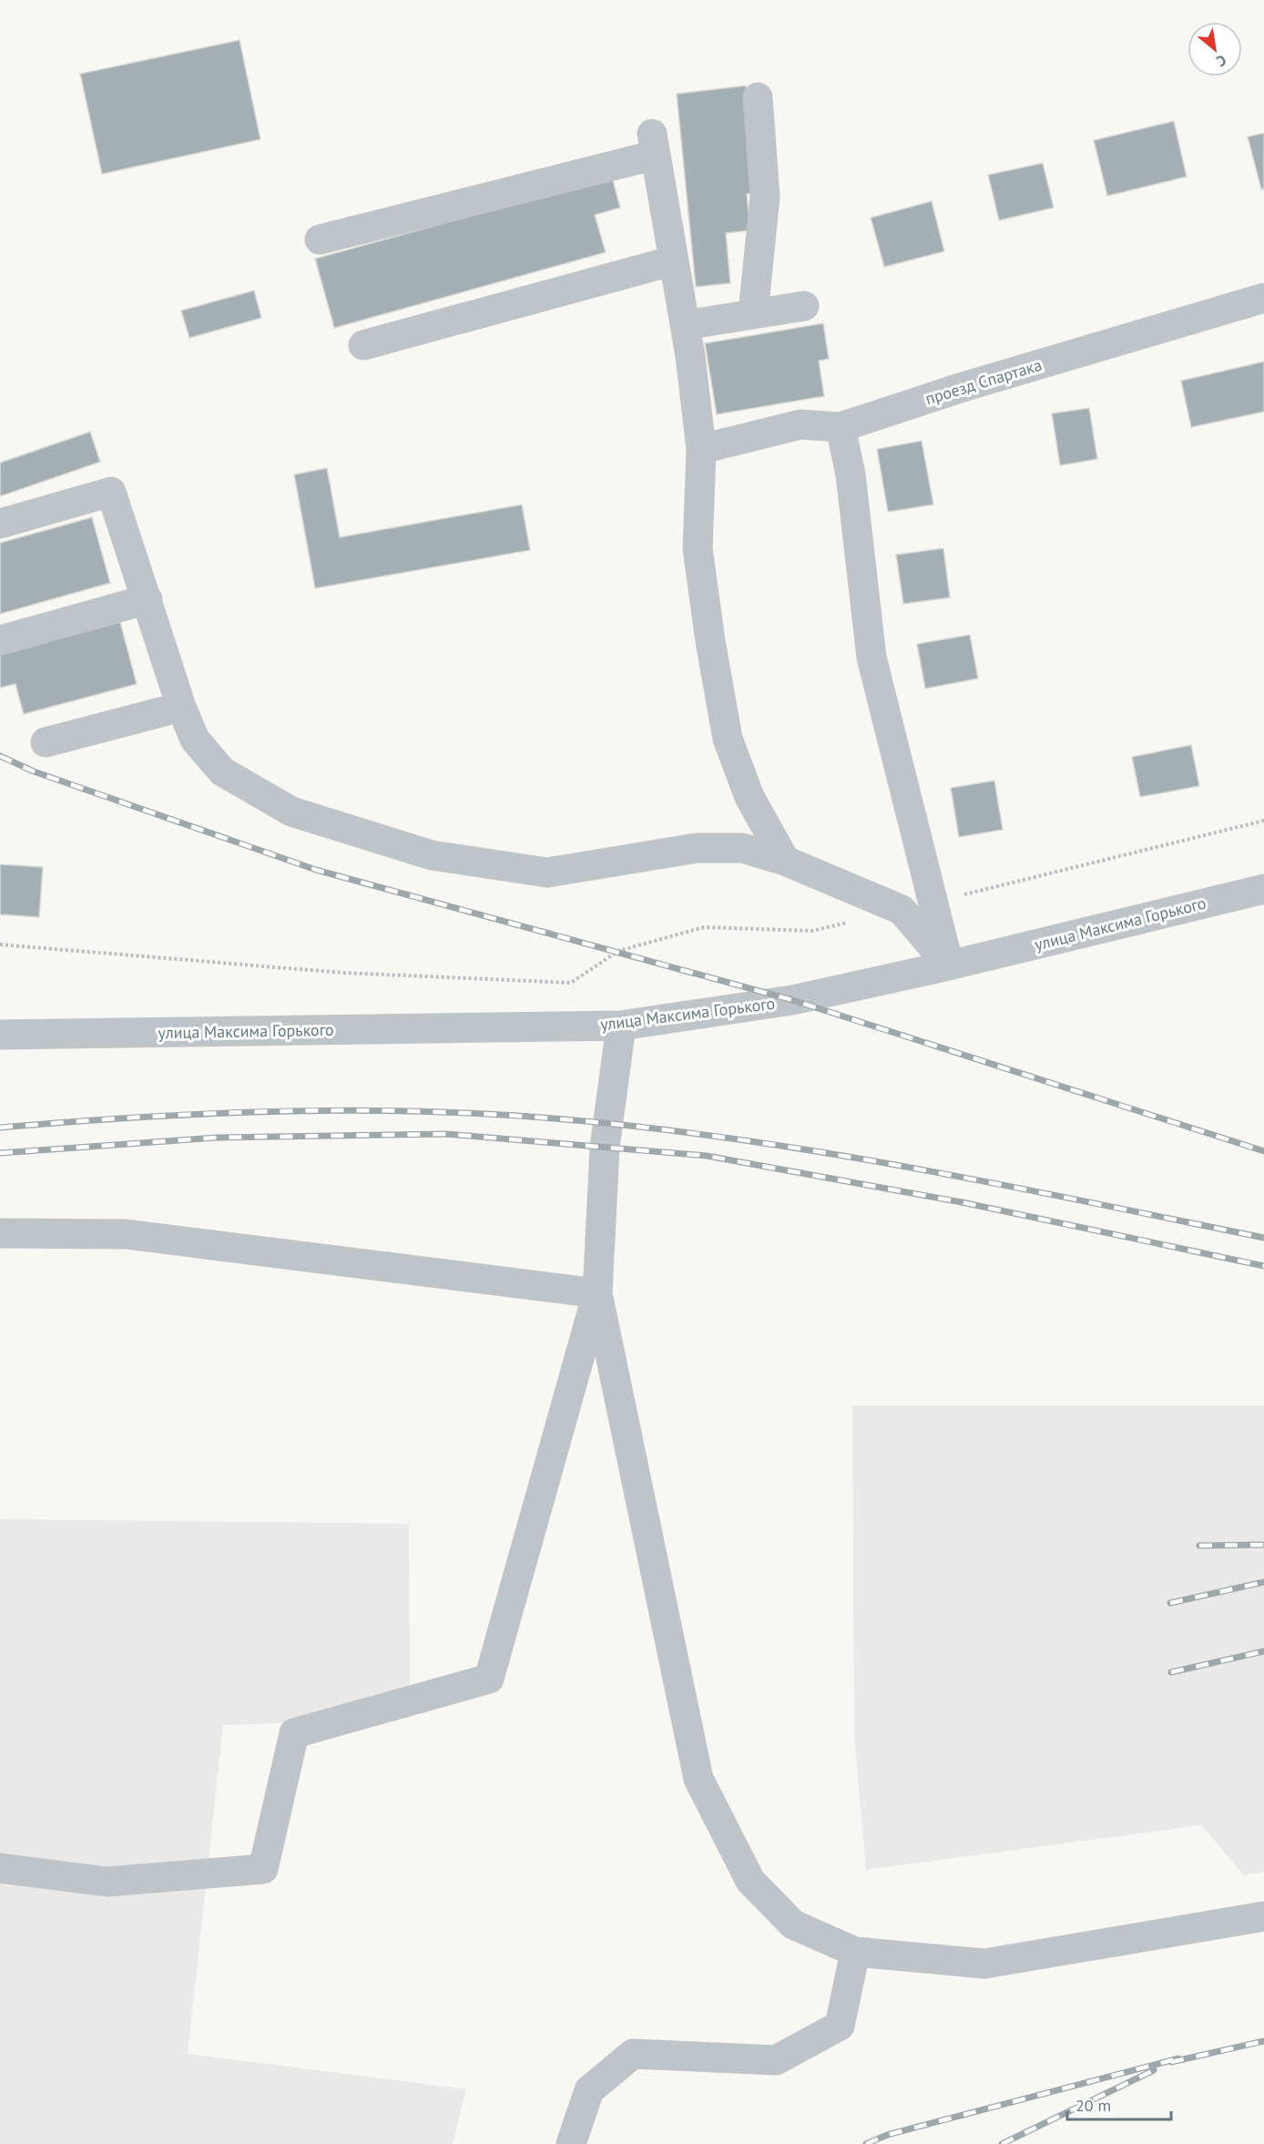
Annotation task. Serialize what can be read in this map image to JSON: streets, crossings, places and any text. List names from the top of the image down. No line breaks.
{"streets":{"street":["проезд Спартака","улица Максима Горького"]},"scale_bar":"20 m","north":"bottom right"}
